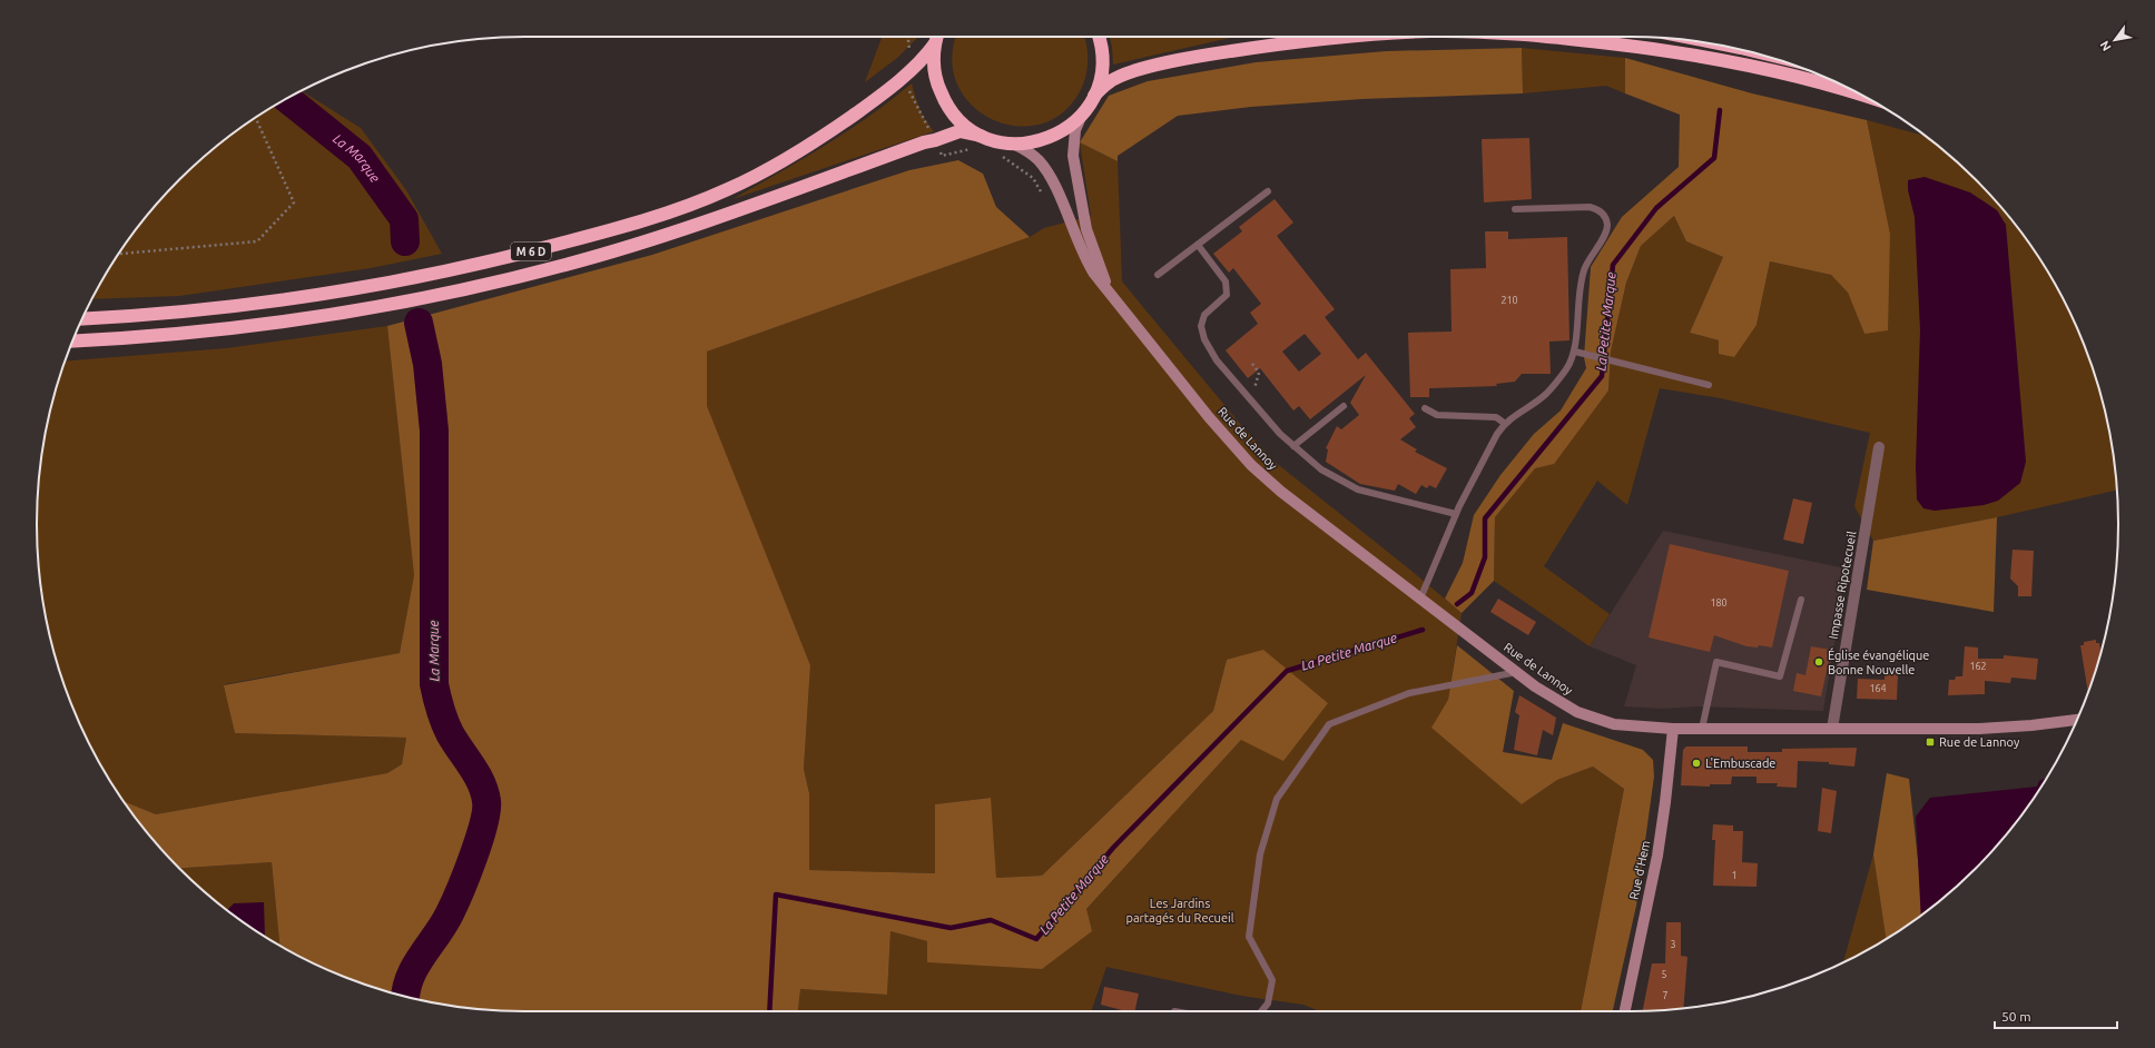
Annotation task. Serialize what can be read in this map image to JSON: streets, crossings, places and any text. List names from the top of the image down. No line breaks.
{"streets":{"highway":["M 6 D"],"main road":["Rue de Lannoy","Rue d'Hem"],"street":["Impasse Ripotecueil"]},"crossings":[["Rue de Lannoy","Impasse Ripotecueil"],["Rue de Lannoy","Rue d'Hem"]],"water":["La Marque","La Petite Marque"],"parks":["Les Jardins partagés du Recueil"],"places":{"other":["Église évangélique Bonne Nouvelle","L'Embuscade"],"transit":["Rue de Lannoy"]},"house_numbers":["210","180","162","164","1","3","5","7"],"scale_bar":"50 m","north":"bottom left"}
